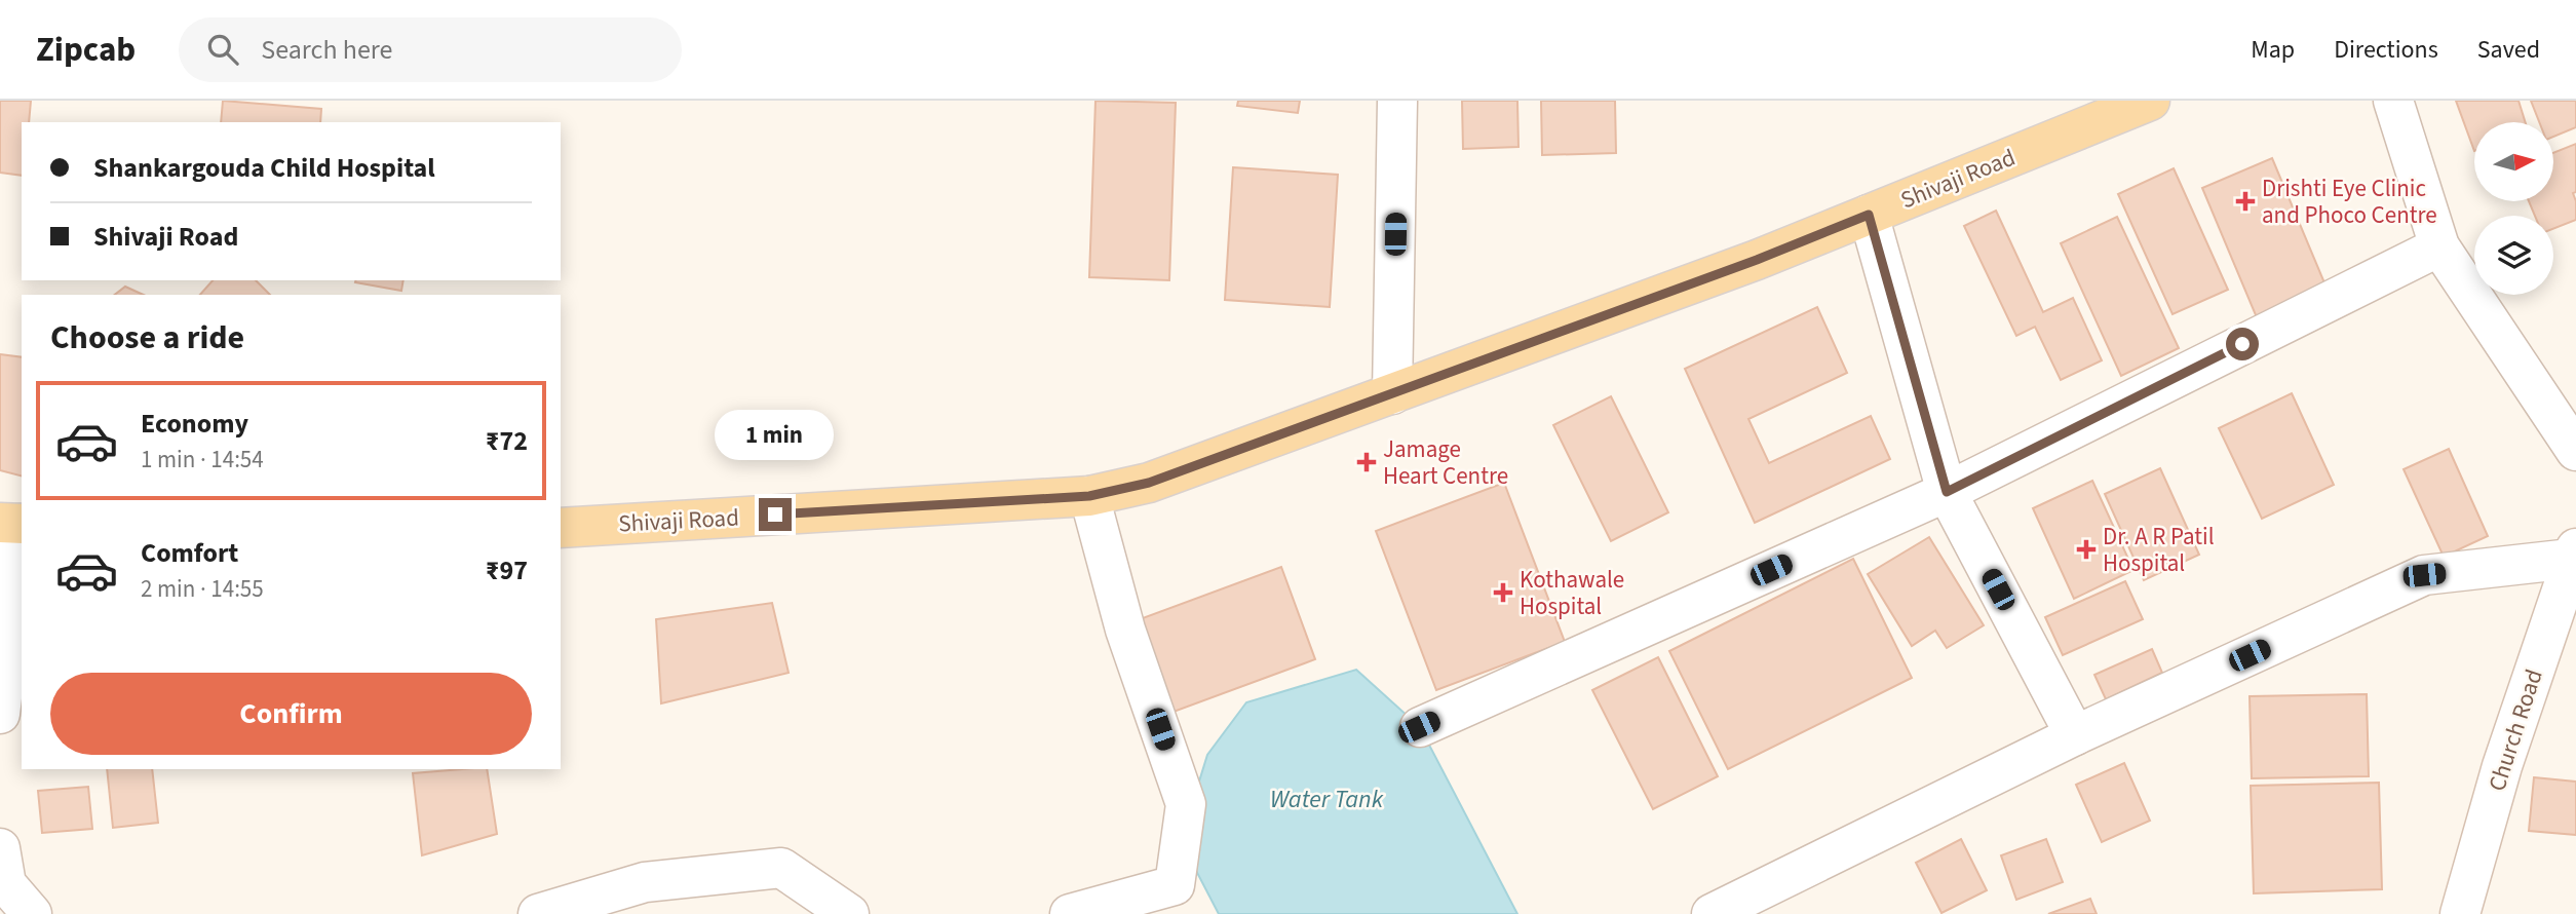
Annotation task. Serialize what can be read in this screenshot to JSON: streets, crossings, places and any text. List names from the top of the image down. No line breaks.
{"streets":{"main road":["Shivaji Road"],"street":["Church Road"]},"water":["Water Tank"],"places":{"health":["Drishti Eye Clinic and Phoco Centre","Jamage Heart Centre","Dr. A R Patil Hospital","Kothawale Hospital"]},"north":"right","page":{"header":"Zipcab","search":"Search here","nav":["Map","Directions","Saved"],"banner":["Shankargouda Child Hospital","Shivaji Road"],"heading":"Choose a ride","list":[{"name":"Economy","note":"1 min · 14:54","value":"₹72"},{"name":"Comfort","note":"2 min · 14:55","value":"₹97"}],"bubble":"1 min","buttons":"Confirm"}}
